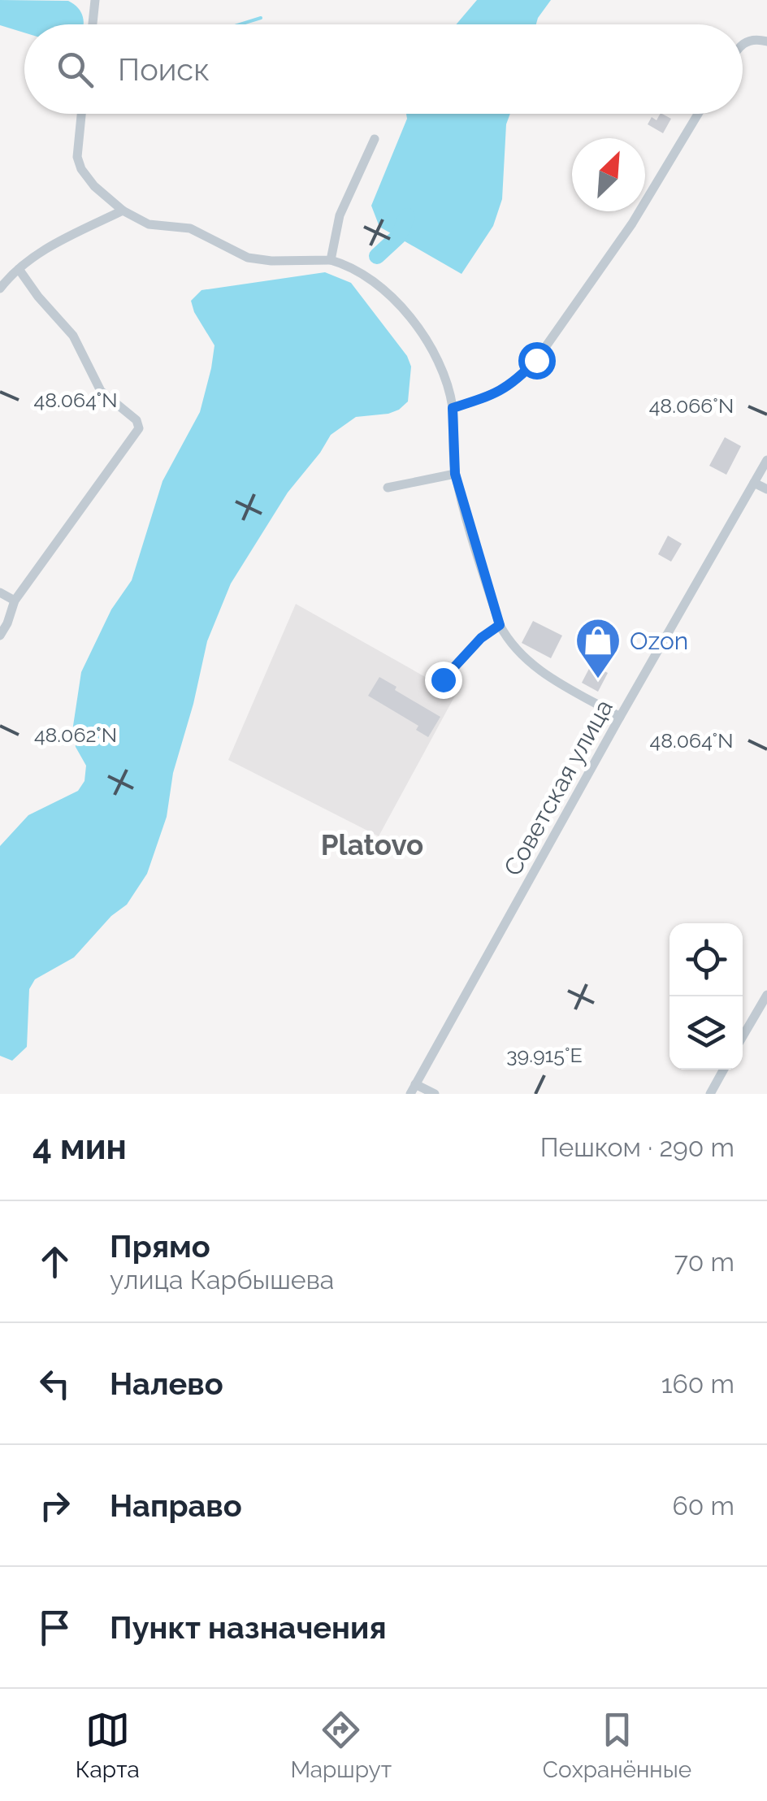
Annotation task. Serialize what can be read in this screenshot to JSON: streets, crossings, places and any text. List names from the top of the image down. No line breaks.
{"streets":{"street":["Советская улица"]},"districts":["Platovo"],"places":{"shop":["Ozon"]},"north":"top right","page":{"search":"Поиск","heading":["4 мин","Пешком · 290 m"],"list":[["Прямо","улица Карбышева","70 m"],["Налево","160 m"],["Направо","60 m"],"Пункт назначения"],"nav":["Карта","Маршрут","Сохранённые"]},"coordinates":["48.064°N","48.066°N","48.062°N","39.915°E"]}
